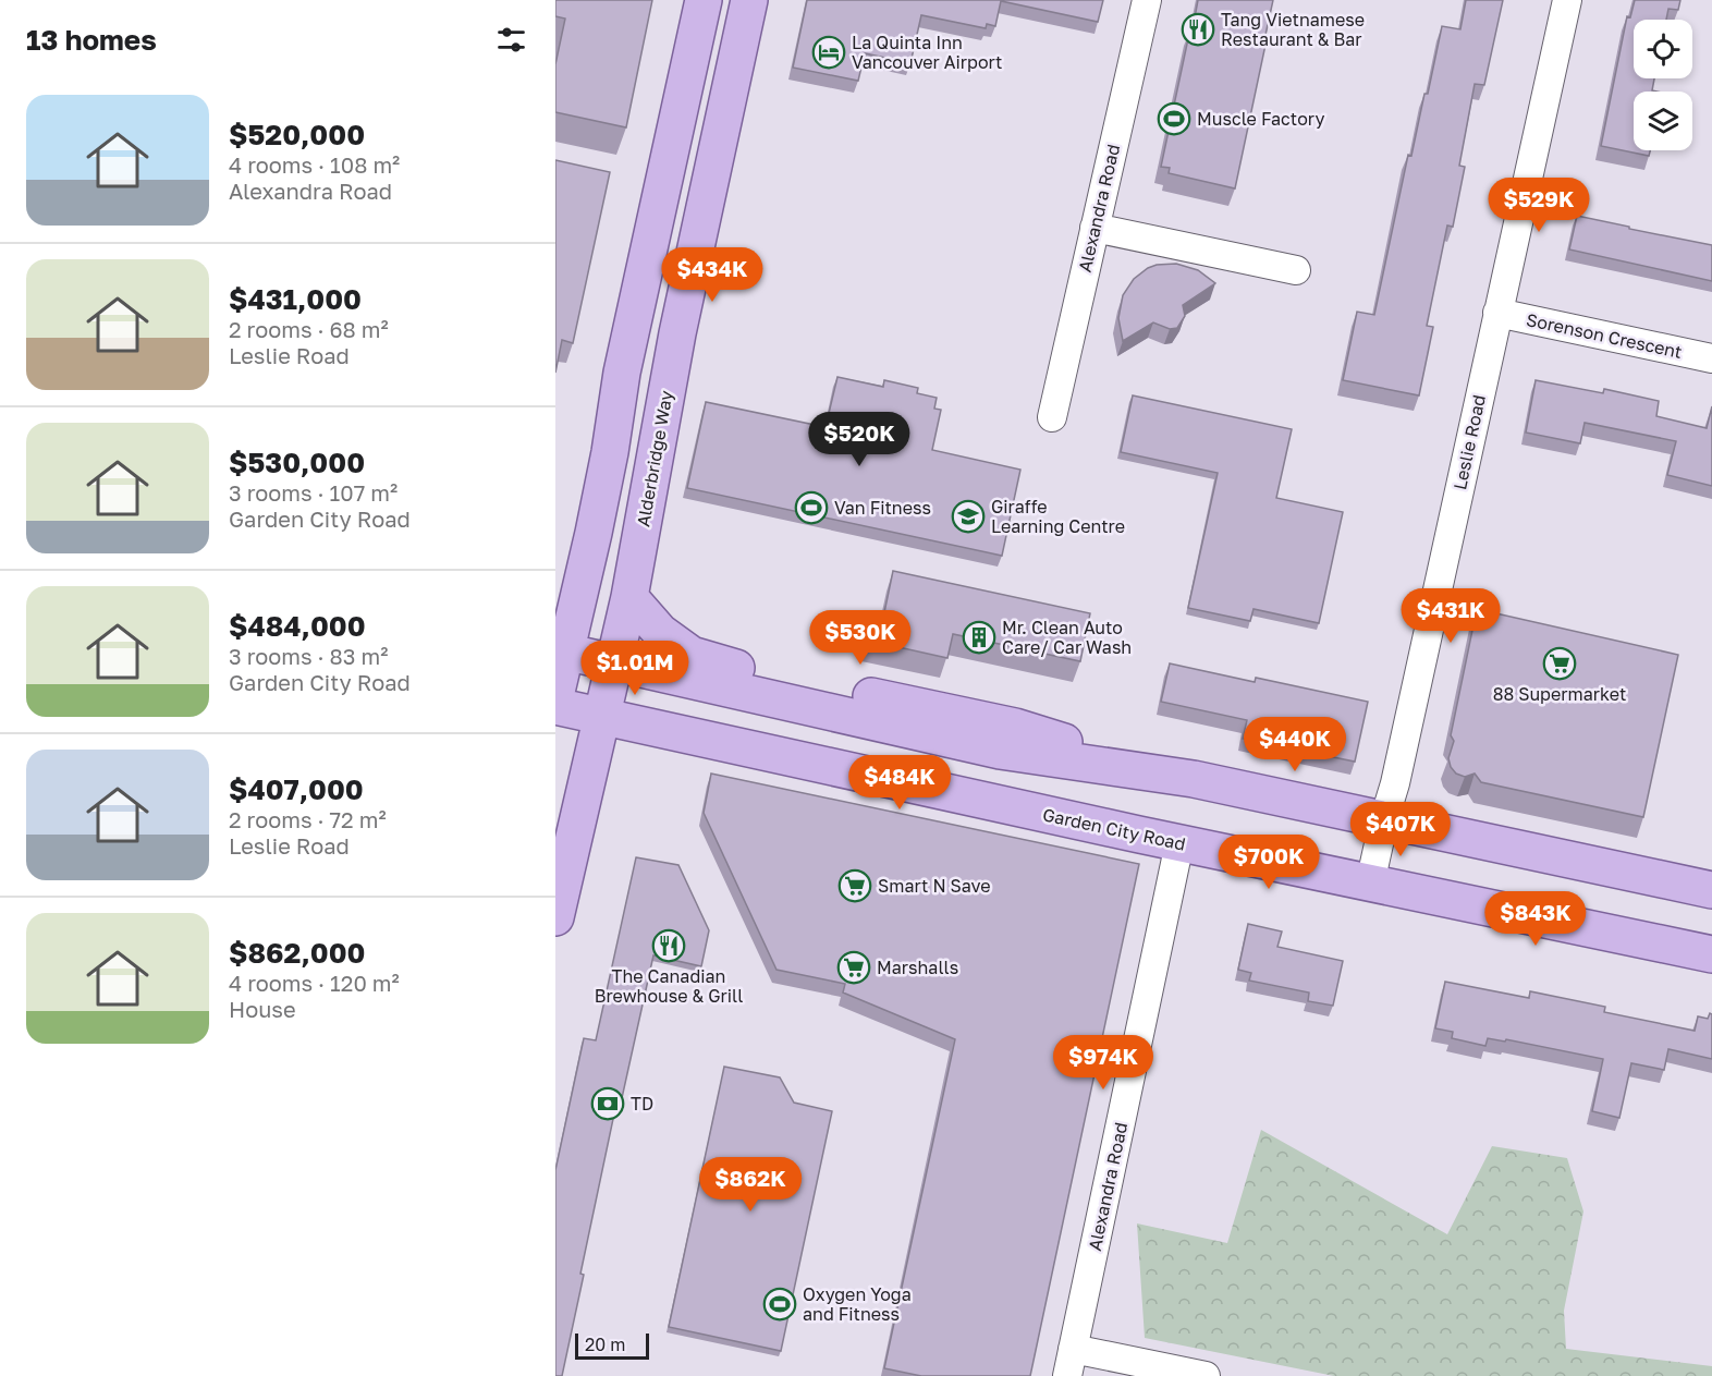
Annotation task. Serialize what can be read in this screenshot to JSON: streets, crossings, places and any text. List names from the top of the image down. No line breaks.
{"streets":{"main road":["Alderbridge Way","Garden City Road"],"street":["Alexandra Road","Sorenson Crescent","Leslie Road"]},"crossings":[["Alexandra Road","Garden City Road"],["Sorenson Crescent","Leslie Road"],["Leslie Road","Garden City Road"],["Alderbridge Way","Garden City Road"]],"places":{"restaurant":["Tang Vietnamese Restaurant & Bar","The Canadian Brewhouse & Grill"],"hotel":["La Quinta Inn Vancouver Airport"],"sports":["Muscle Factory","Van Fitness","Oxygen Yoga and Fitness"],"school or university":["Giraffe Learning Centre"],"building":["Mr. Clean Auto Care/ Car Wash"],"supermarket":["88 Supermarket","Smart N Save","Marshalls"],"bank":["TD"]},"scale_bar":"20 m","page":{"heading":"13 homes","list":[{"name":"$520,000","note":"4 rooms · 108 m² · Alexandra Road"},{"name":"$431,000","note":"2 rooms · 68 m² · Leslie Road"},{"name":"$530,000","note":"3 rooms · 107 m² · Garden City Road"},{"name":"$484,000","note":"3 rooms · 83 m² · Garden City Road"},{"name":"$407,000","note":"2 rooms · 72 m² · Leslie Road"},{"name":"$862,000","note":"4 rooms · 120 m² · House"}],"price":["$529K","$434K","$520K","$431K","$530K","$1.01M","$440K","$484K","$407K","$700K","$843K","$974K","$862K"],"scale":"20 m"}}
